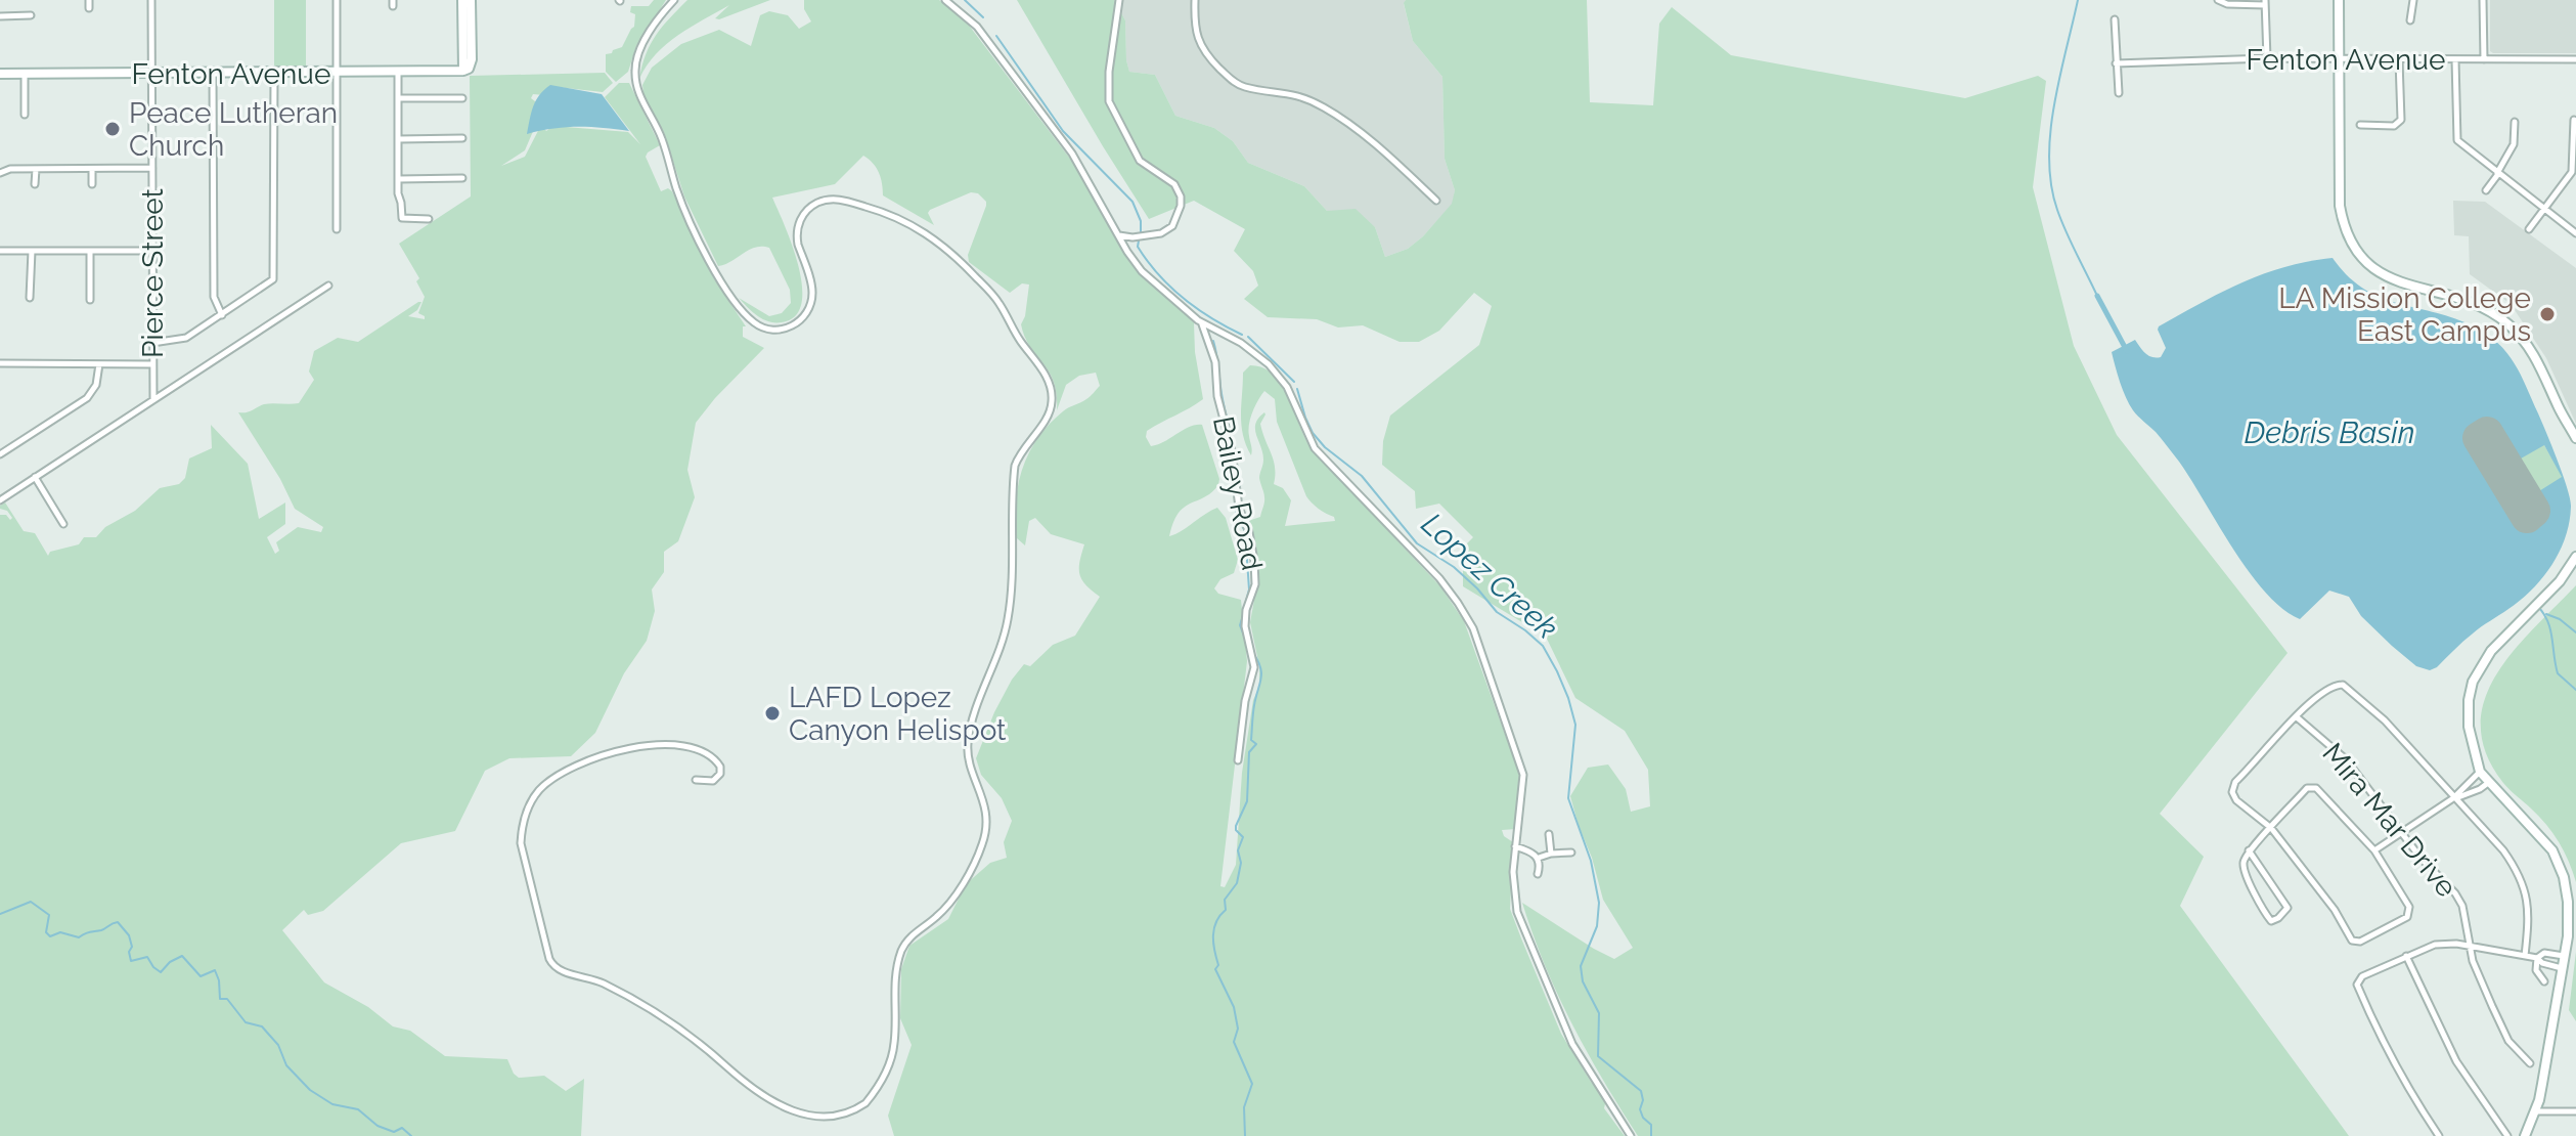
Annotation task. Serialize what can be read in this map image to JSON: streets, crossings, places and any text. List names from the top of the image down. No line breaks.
{"streets":{"street":["Fenton Avenue","Pierce Street","Bailey Road","Mira Mar Drive"]},"crossings":[["Fenton Avenue","Pierce Street"]],"water":["Debris Basin","Lopez Creek"],"places":["Peace Lutheran Church","LA Mission College East Campus","LAFD Lopez Canyon Helispot"]}
